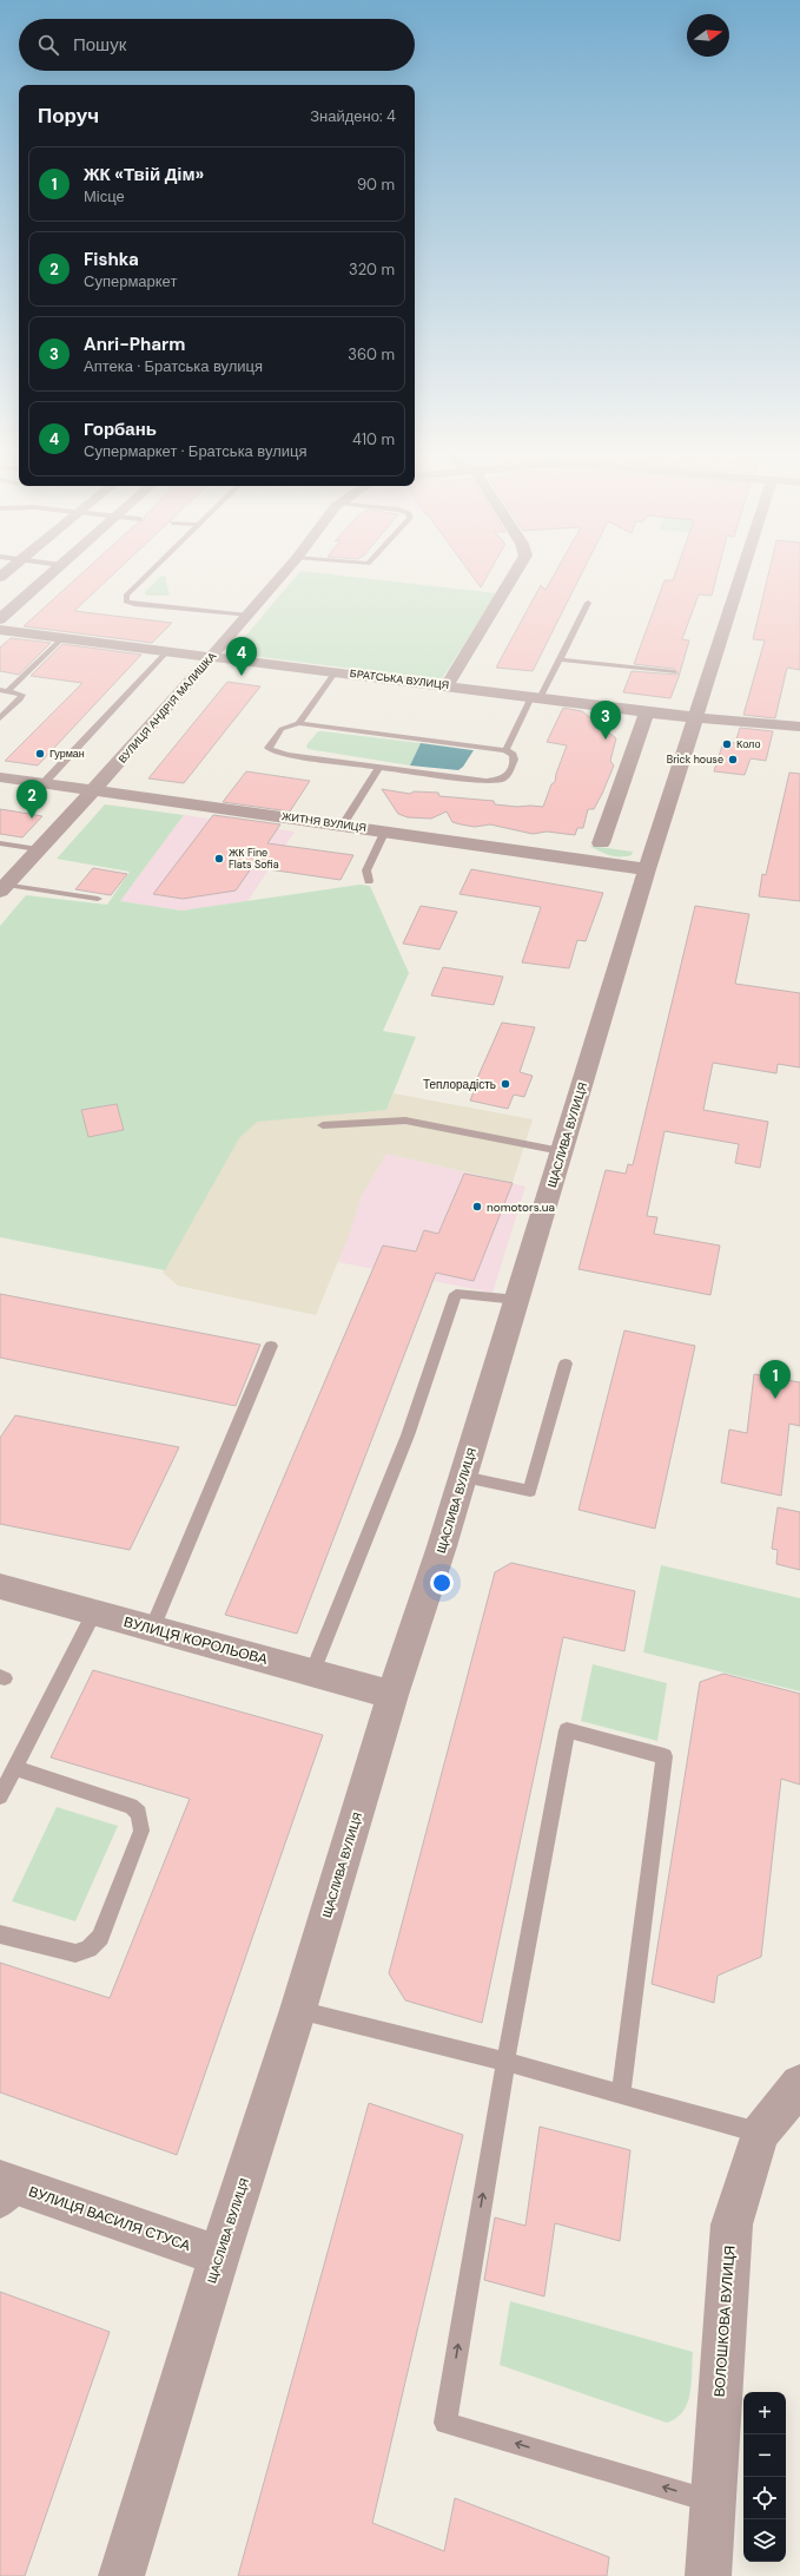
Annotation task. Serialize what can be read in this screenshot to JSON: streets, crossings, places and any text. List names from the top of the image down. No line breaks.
{"streets":{"street":["БРАТСЬКА ВУЛИЦЯ","ВУЛИЦЯ АНДРІЯ МАЛИШКА","ЖИТНЯ ВУЛИЦЯ","ЩАСЛИВА ВУЛИЦЯ","ВУЛИЦЯ КОРОЛЬОВА","ВУЛИЦЯ ВАСИЛЯ СТУСА","ВОЛОШКОВА ВУЛИЦЯ"]},"crossings":[["БРАТСЬКА ВУЛИЦЯ","ВУЛИЦЯ АНДРІЯ МАЛИШКА"],["БРАТСЬКА ВУЛИЦЯ","ЩАСЛИВА ВУЛИЦЯ"],["ВУЛИЦЯ АНДРІЯ МАЛИШКА","ЖИТНЯ ВУЛИЦЯ"],["ЖИТНЯ ВУЛИЦЯ","ЩАСЛИВА ВУЛИЦЯ"],["ЩАСЛИВА ВУЛИЦЯ","ВУЛИЦЯ КОРОЛЬОВА"],["ЩАСЛИВА ВУЛИЦЯ","ВУЛИЦЯ ВАСИЛЯ СТУСА"]],"places":["Коло","Гурман","Brick house","ЖК Fine Flats Sofia","Теплорадість","nomotors.ua"],"north":"right","page":{"search":"Пошук","heading":["Поруч","Знайдено: 4"],"list":[{"mark":"1","name":"ЖК «Твій Дім»","note":"Місце","value":"90 m"},{"mark":"2","name":"Fishka","note":"Супермаркет","value":"320 m"},{"mark":"3","name":"Anri-Pharm","note":"Аптека · Братська вулиця","value":"360 m"},{"mark":"4","name":"Горбань","note":"Супермаркет · Братська вулиця","value":"410 m"}],"pins":["4","3","2","1"],"map_buttons":["+","−"]}}
